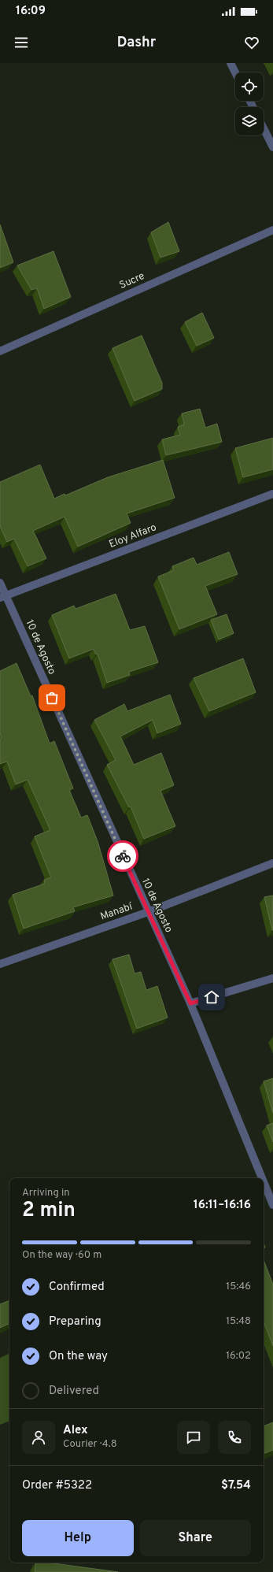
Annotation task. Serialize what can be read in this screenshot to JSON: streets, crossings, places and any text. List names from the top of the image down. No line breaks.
{"streets":{"street":["Sucre","Eloy Alfaro","10 de Agosto","Manabí"]},"crossings":[["Eloy Alfaro","10 de Agosto"],["10 de Agosto","Manabí"]],"page":{"status":"16:09","header":"Dashr","heading":["2 min","Arriving in","16:11–16:16"],"panel":["Alex","Courier · 4.8","Order #5322","$7.54"],"bar":"On the way · 60 m","list":[["Confirmed","15:46"],["Preparing","15:48"],["On the way","16:02"],"Delivered"],"buttons":["Help","Share"]}}
